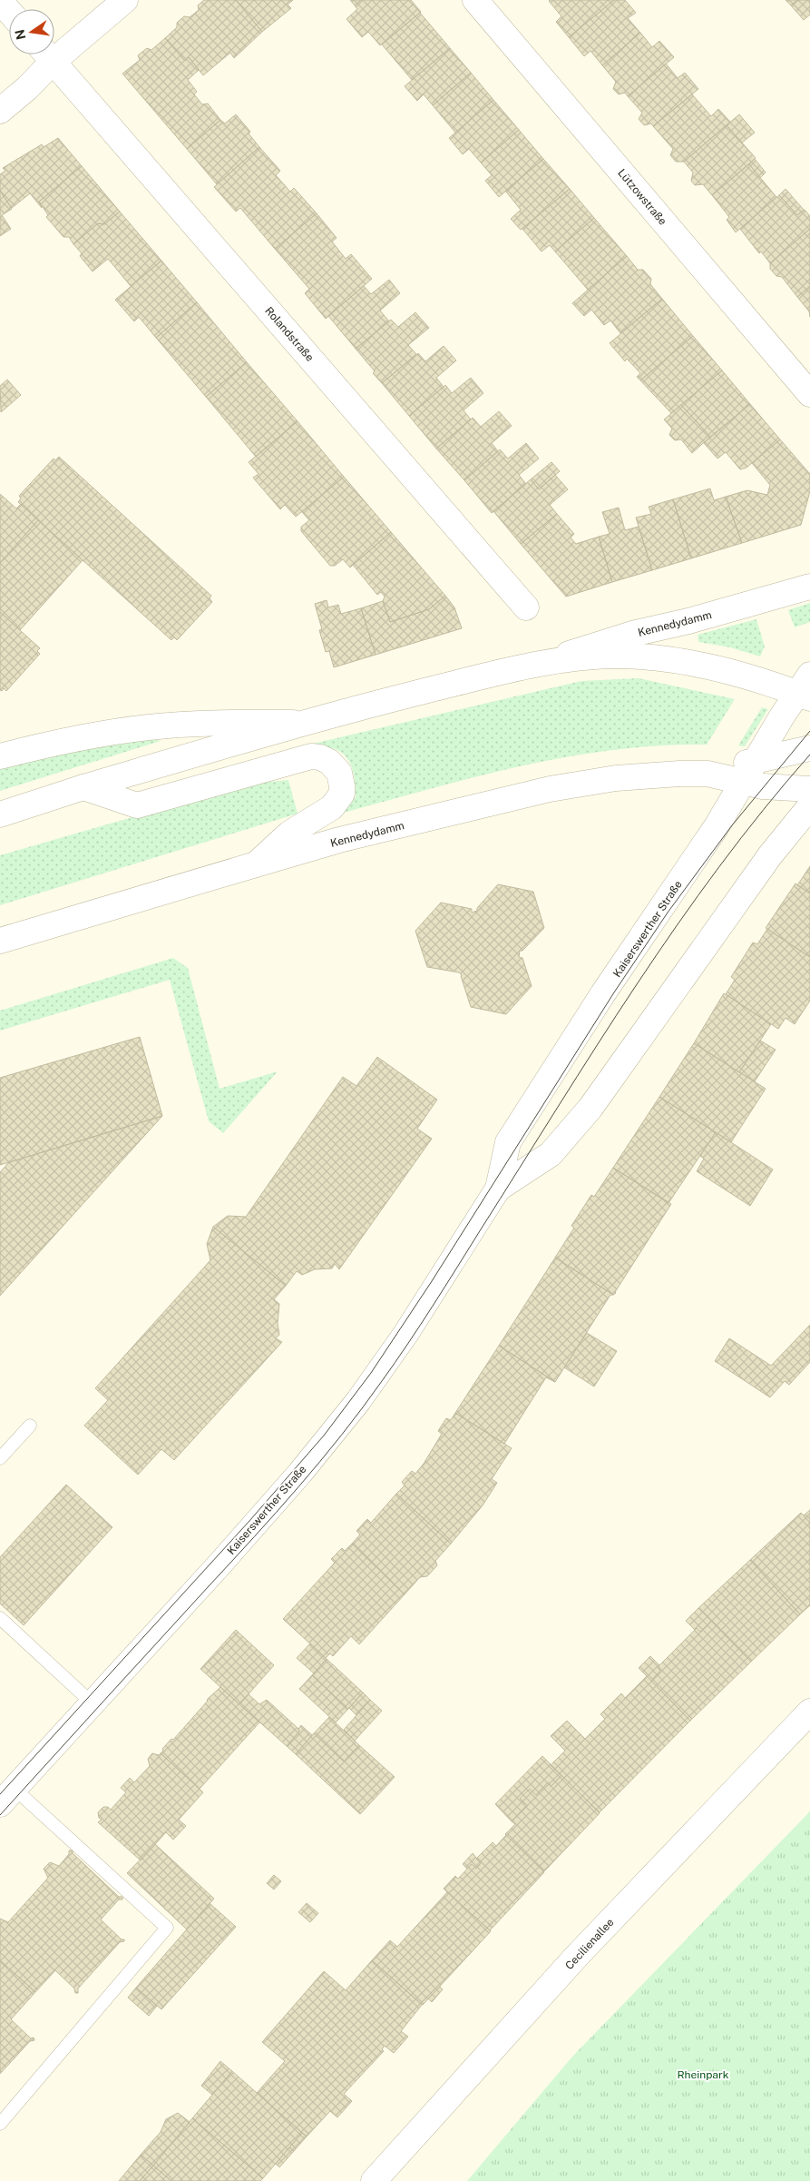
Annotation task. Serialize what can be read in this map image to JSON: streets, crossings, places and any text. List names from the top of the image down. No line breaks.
{"streets":{"main road":["Lützowstraße","Rolandstraße","Kennedydamm","Kaiserswerther Straße","Cecilienallee"]},"crossings":[["Kennedydamm","Kaiserswerther Straße"]],"parks":["Rheinpark"],"north":"left"}
